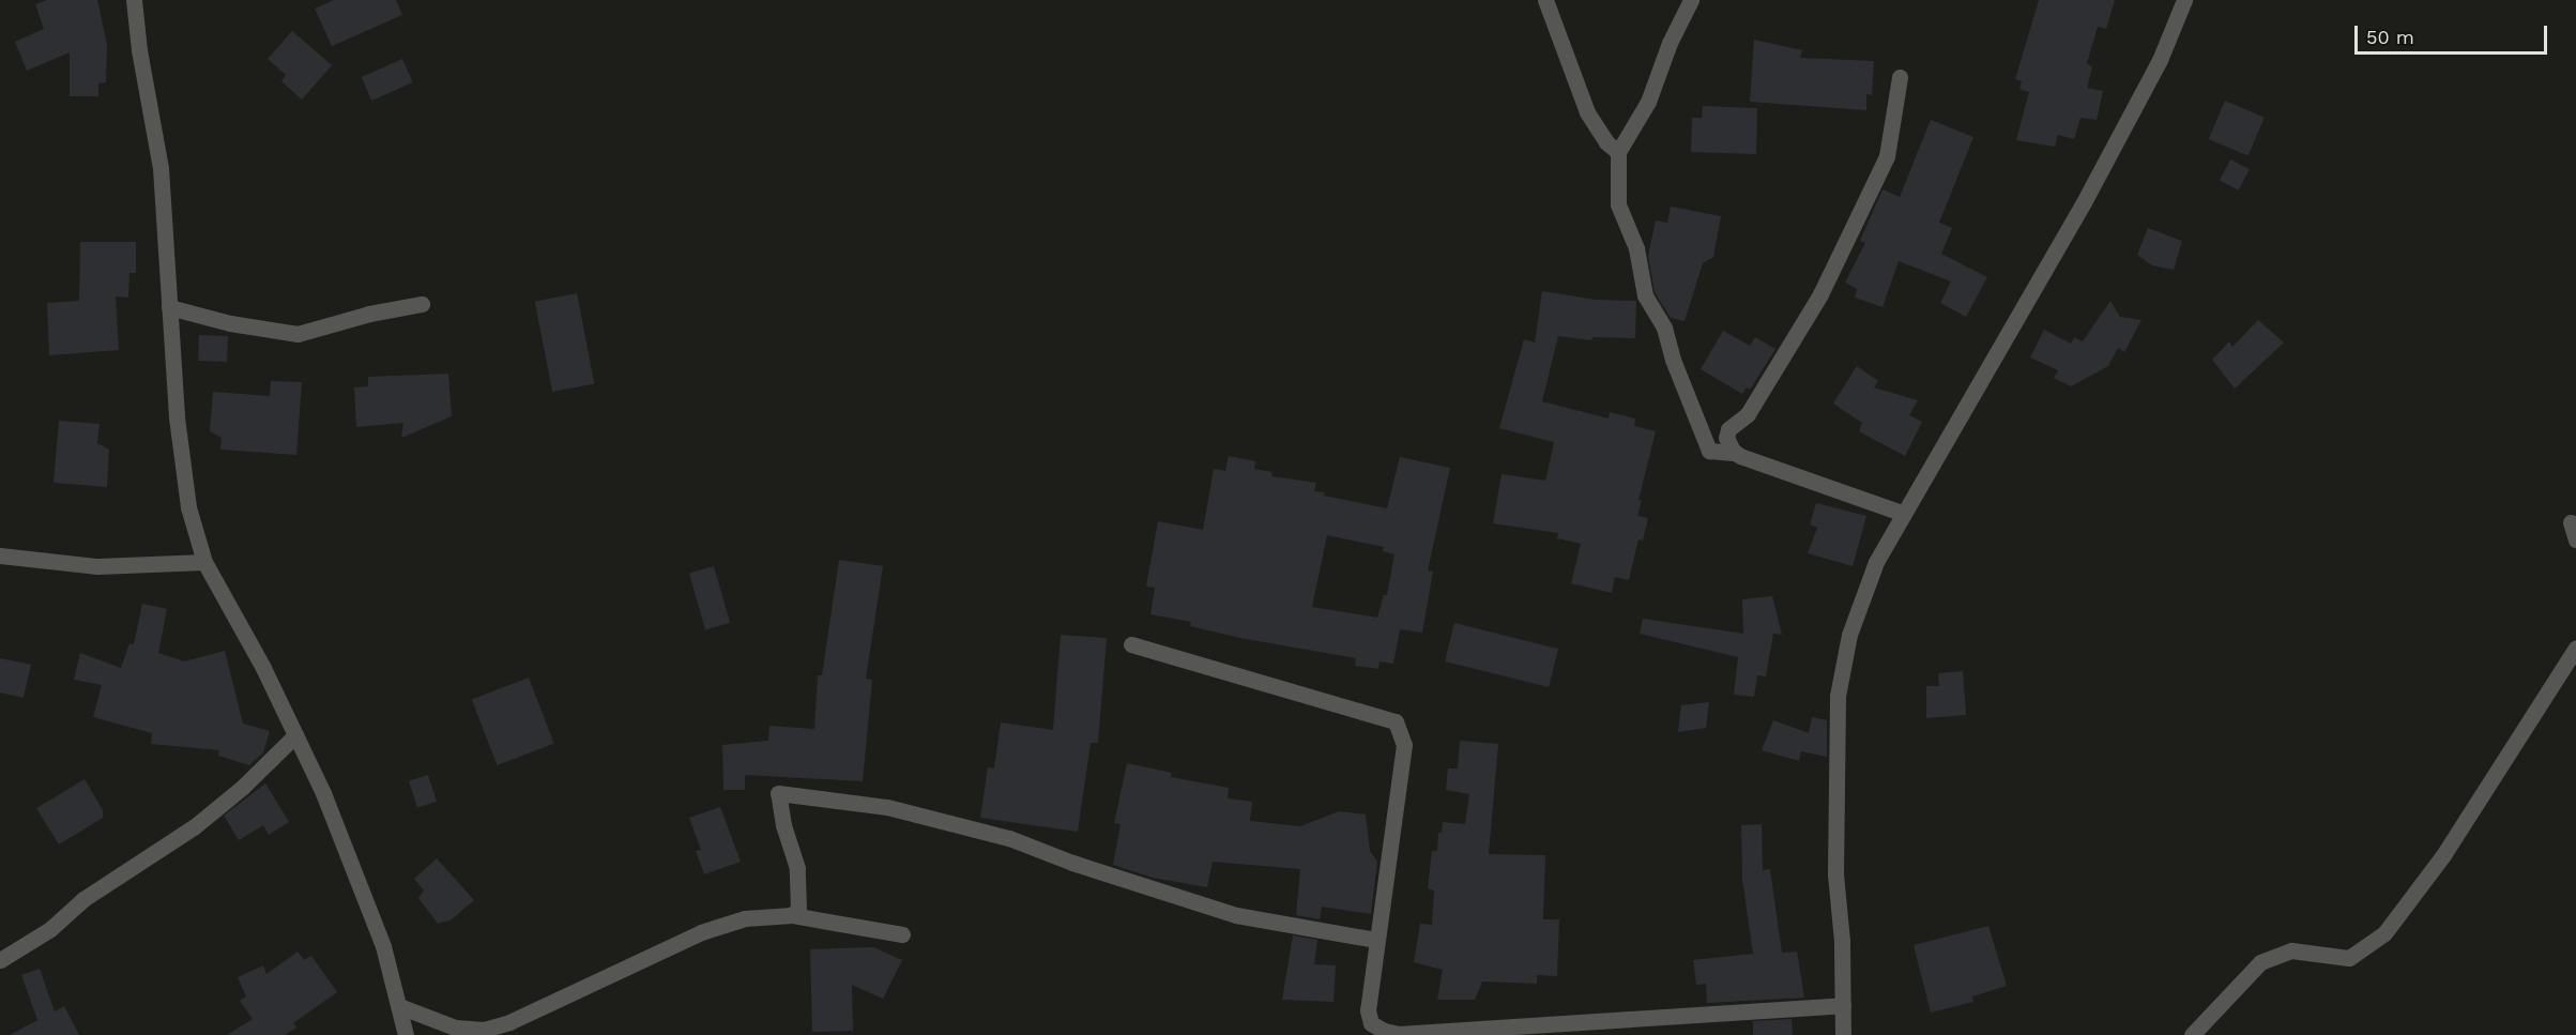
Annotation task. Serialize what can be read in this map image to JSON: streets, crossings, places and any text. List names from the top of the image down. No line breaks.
{"scale_bar":"50 m"}
